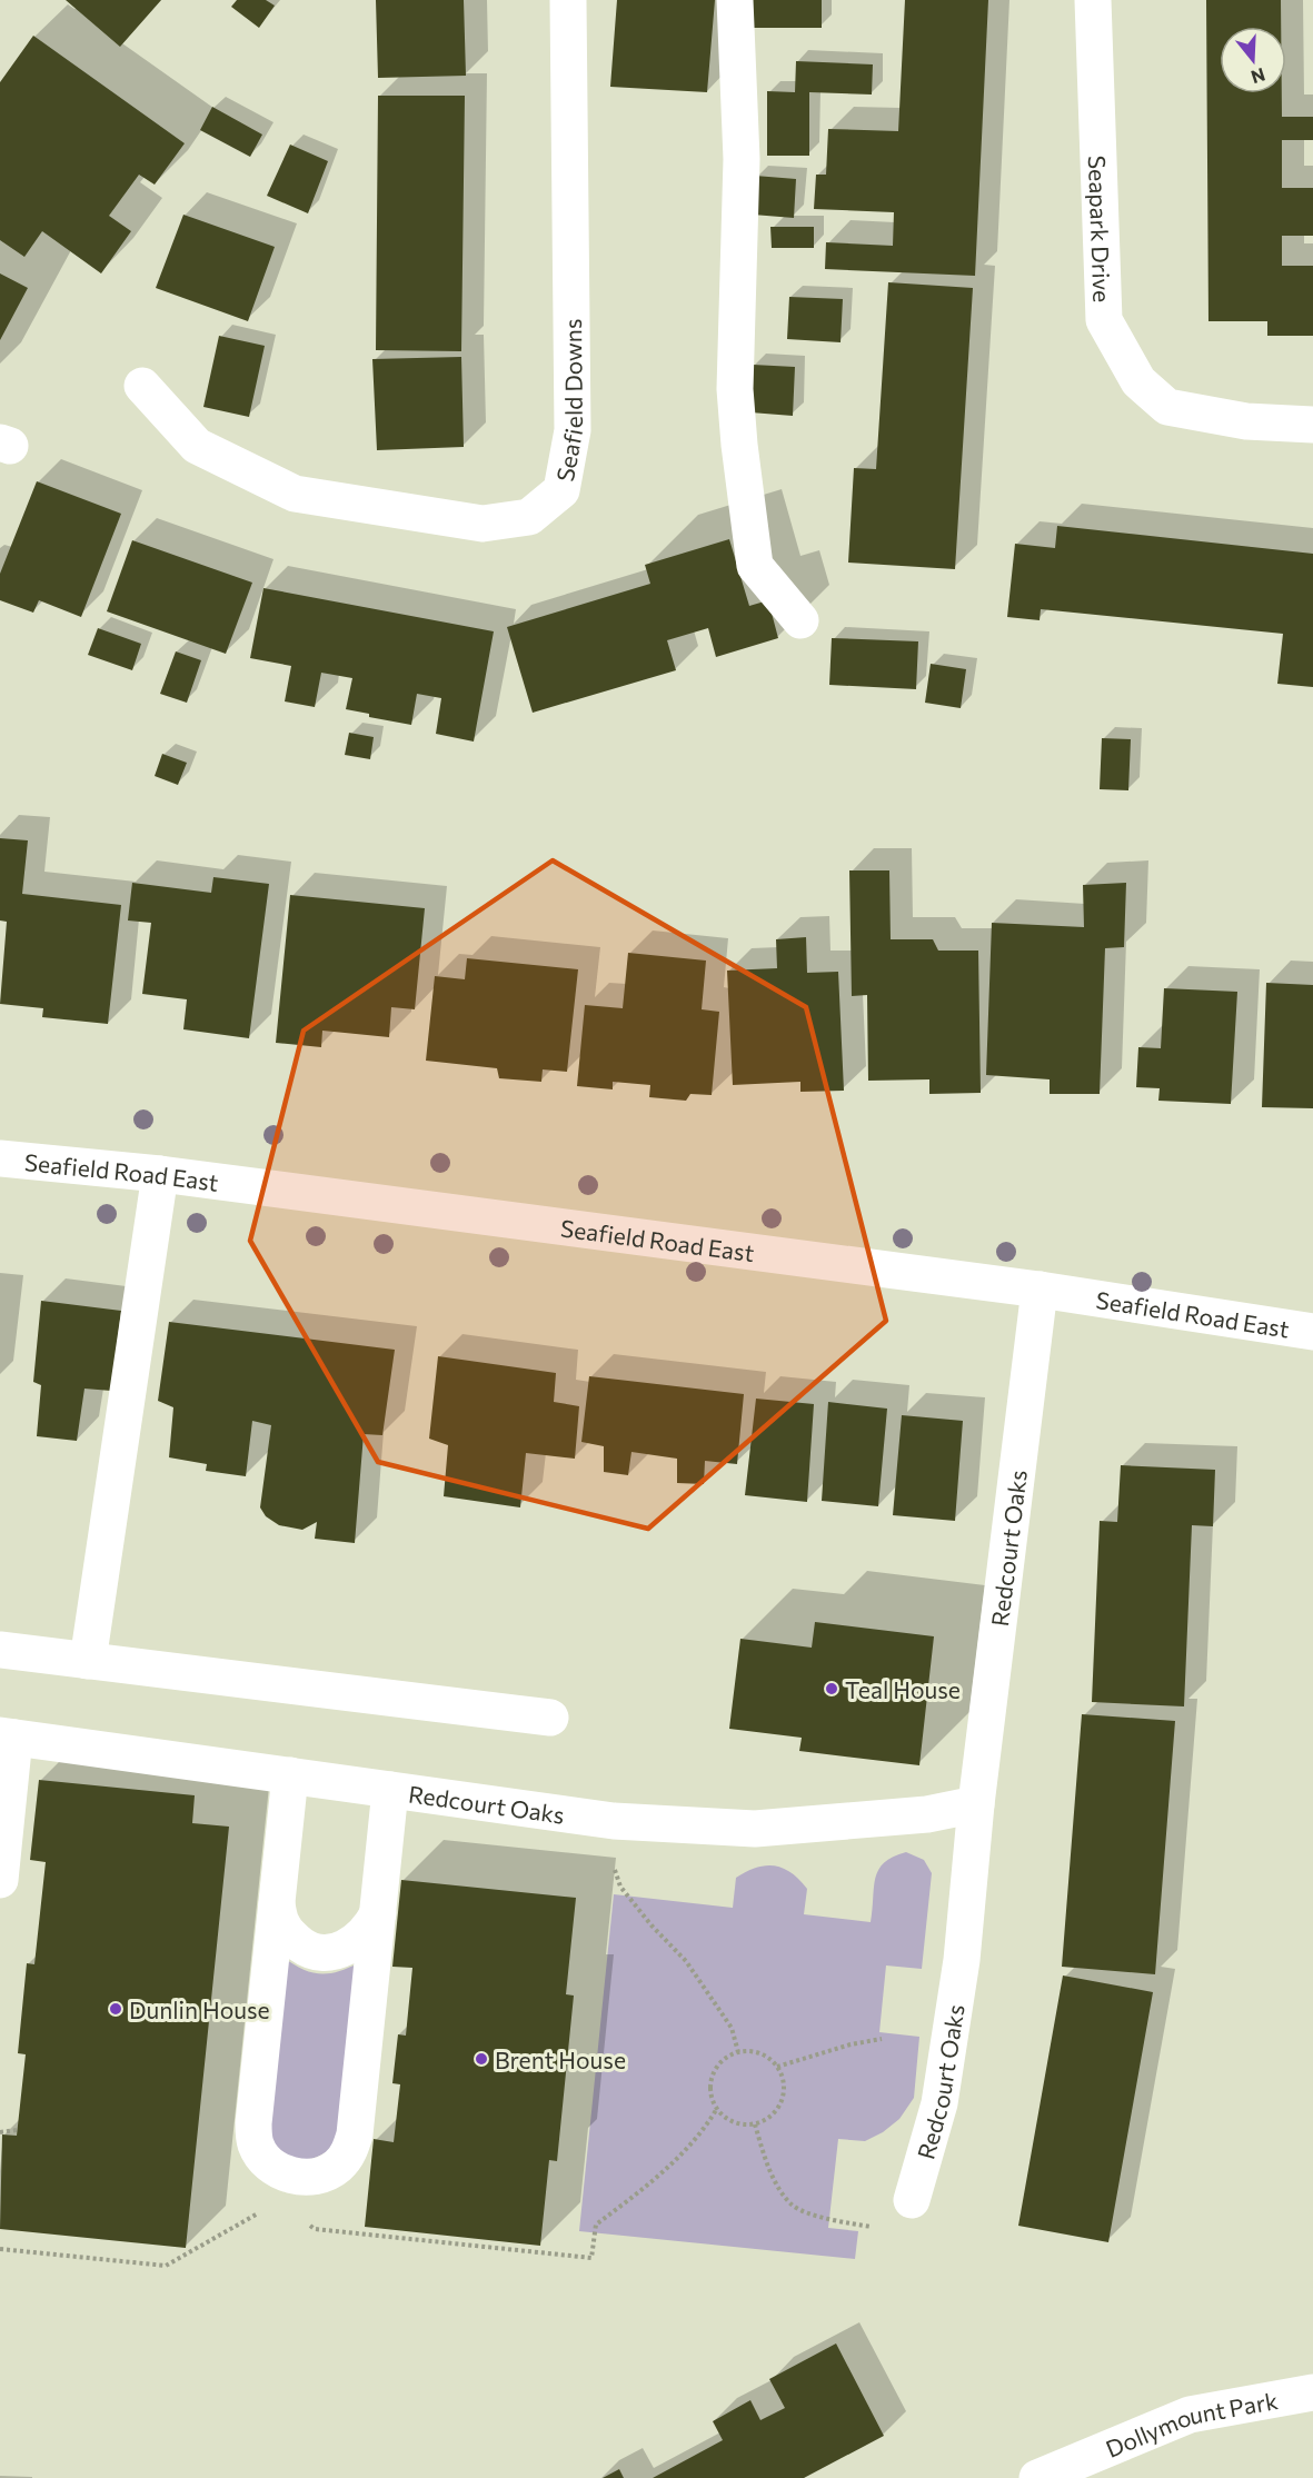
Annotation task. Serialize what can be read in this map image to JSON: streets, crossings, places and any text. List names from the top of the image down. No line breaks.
{"streets":{"street":["Seapark Drive","Seafield Downs","Seafield Road East","Redcourt Oaks","Dollymount Park"]},"crossings":[["Seafield Road East","Redcourt Oaks"]],"places":["Teal House","Dunlin House","Brent House"],"north":"bottom"}
